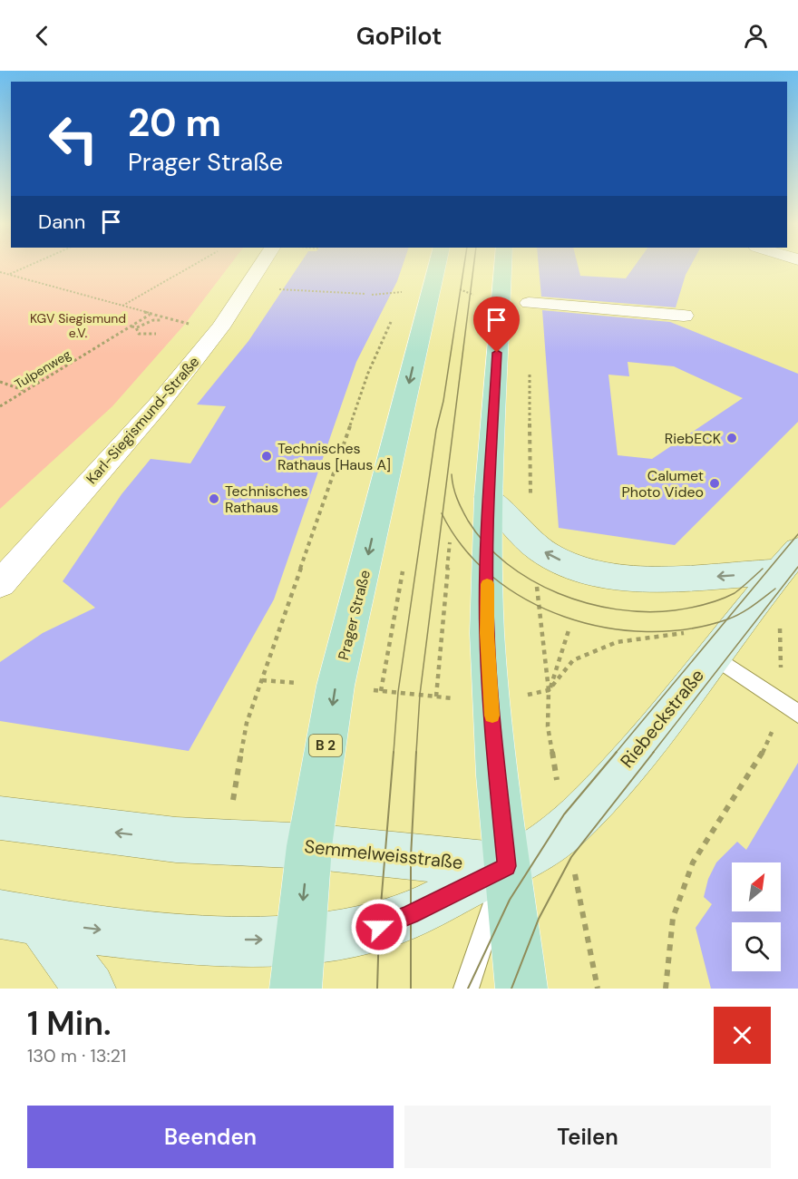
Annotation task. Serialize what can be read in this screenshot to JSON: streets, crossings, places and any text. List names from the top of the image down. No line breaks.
{"streets":{"main road":["Prager Straße","Riebeckstraße","B 2","Semmelweisstraße"],"street":["Karl-Siegismund-Straße"],"path":["Tulpenweg"]},"crossings":[["Prager Straße","Semmelweisstraße"],["Riebeckstraße","Semmelweisstraße"]],"parks":["KGV Siegismund e.V."],"places":["RiebECK","Technisches Rathaus [Haus A]","Calumet Photo Video","Technisches Rathaus"],"north":"top right","page":{"header":"GoPilot","turn":["20 m","Prager Straße"],"then":"Dann","heading":["1 Min.","130 m · 13:21"],"buttons":["Beenden","Teilen"]}}
